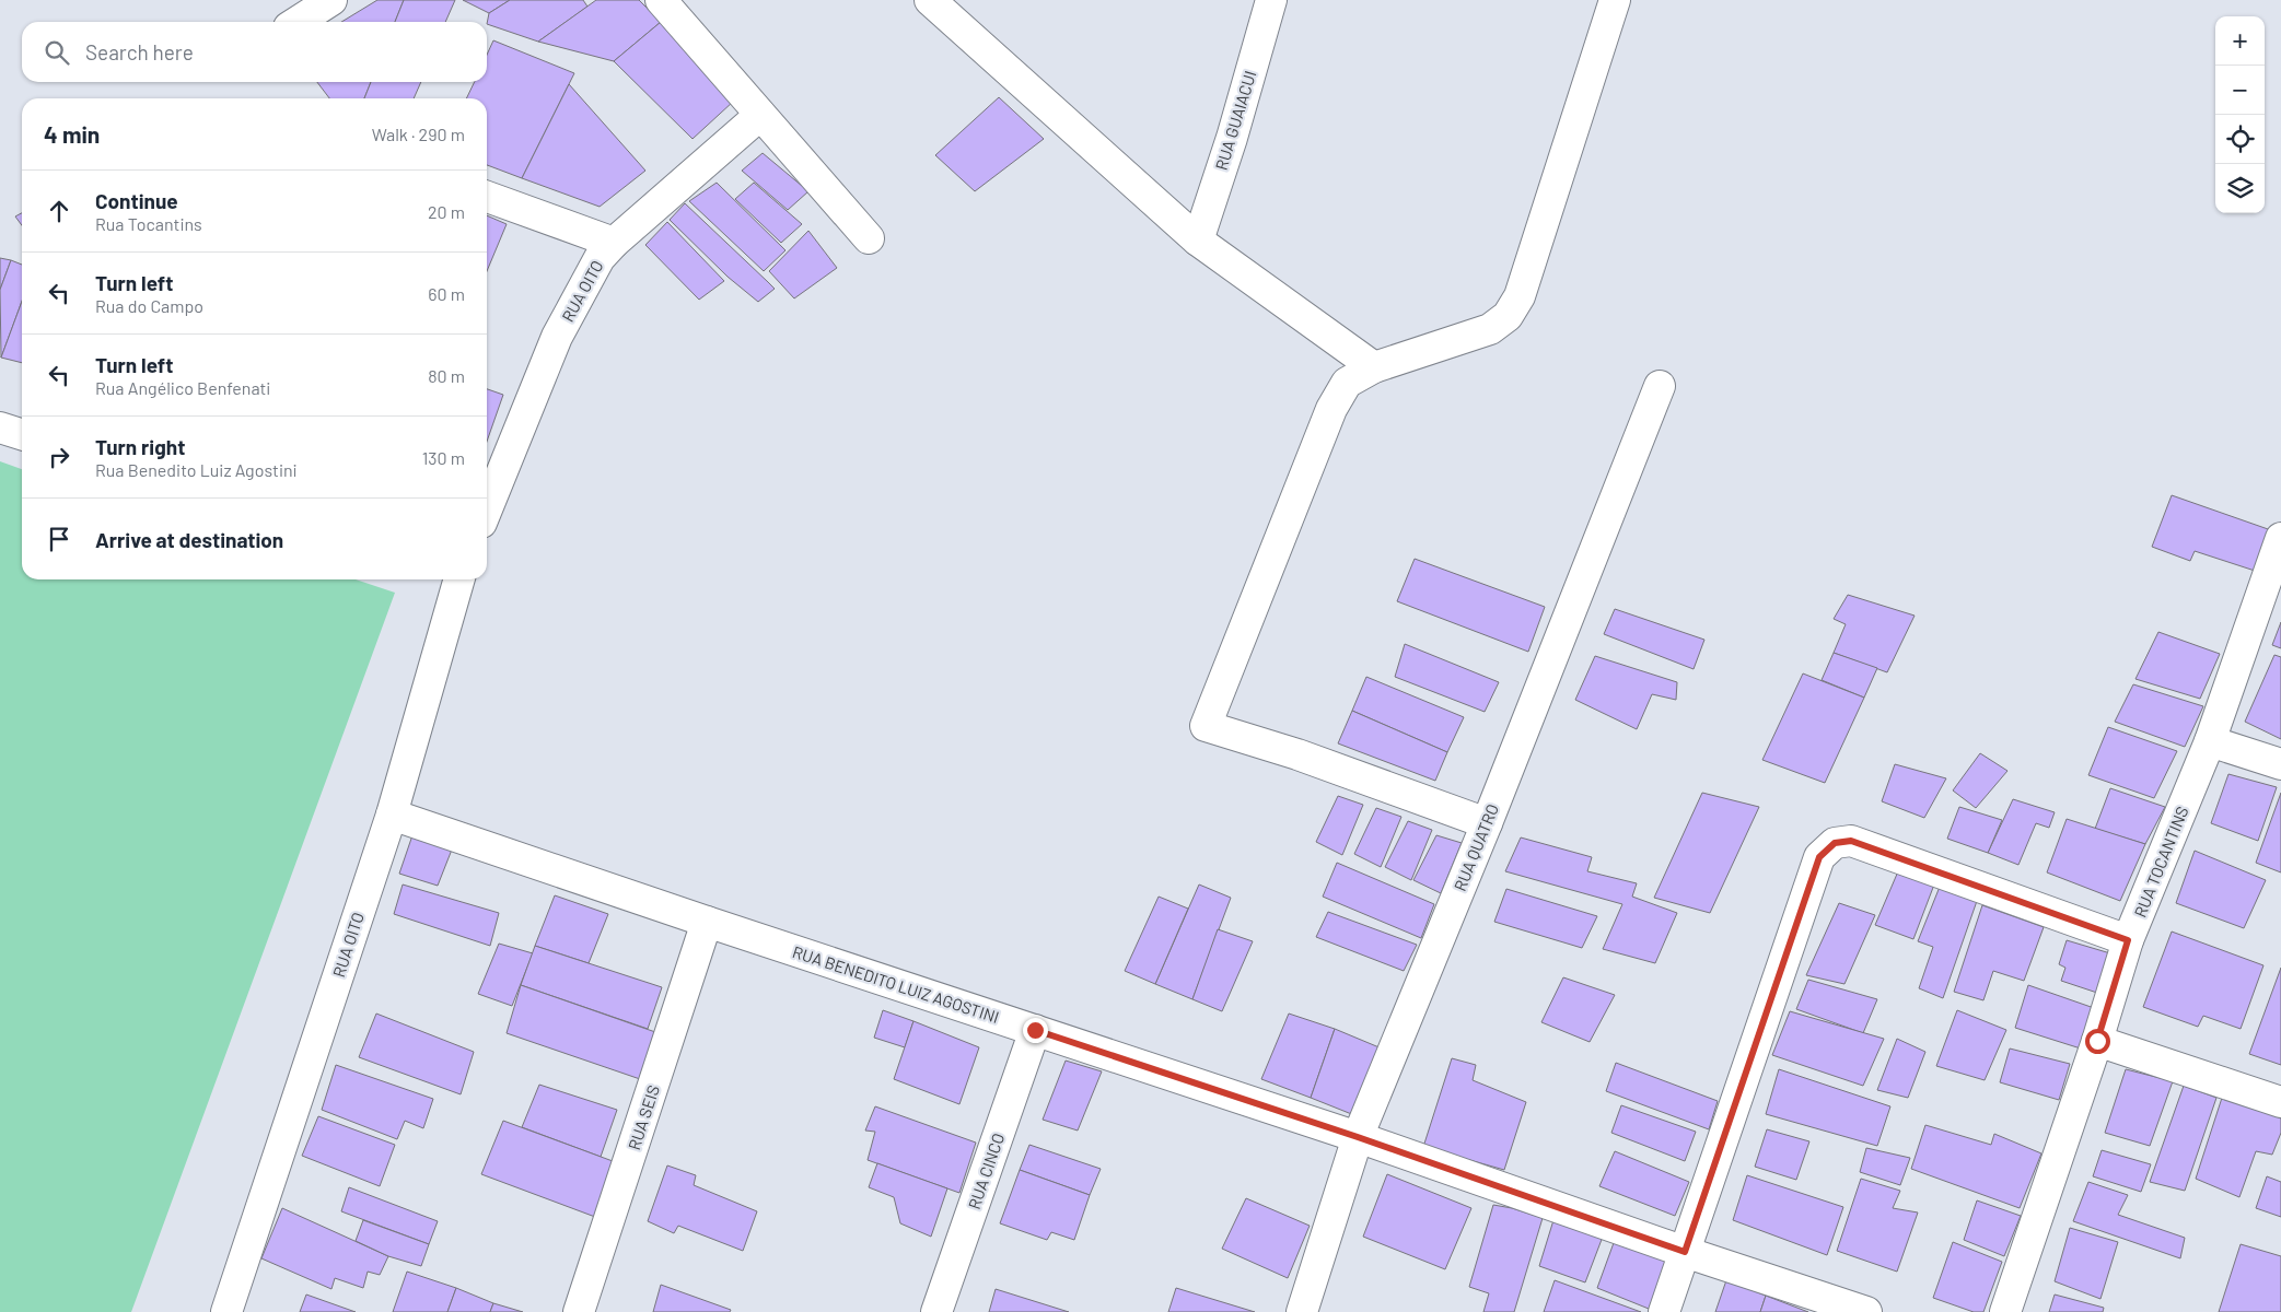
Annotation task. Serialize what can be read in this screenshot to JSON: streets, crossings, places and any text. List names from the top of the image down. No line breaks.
{"streets":{"street":["RUA GUAIACUI","RUA OITO","RUA QUATRO","RUA TOCANTINS","RUA BENEDITO LUIZ AGOSTINI","RUA SEIS","RUA CINCO"]},"crossings":[["RUA OITO","RUA BENEDITO LUIZ AGOSTINI"],["RUA QUATRO","RUA BENEDITO LUIZ AGOSTINI"],["RUA BENEDITO LUIZ AGOSTINI","RUA SEIS"],["RUA BENEDITO LUIZ AGOSTINI","RUA CINCO"]],"page":{"map_buttons":["+","−"],"search":"Search here","heading":["4 min","Walk · 290 m"],"list":[["Continue","Rua Tocantins","20 m"],["Turn left","Rua do Campo","60 m"],["Turn left","Rua Angélico Benfenati","80 m"],["Turn right","Rua Benedito Luiz Agostini","130 m"],"Arrive at destination"]}}
